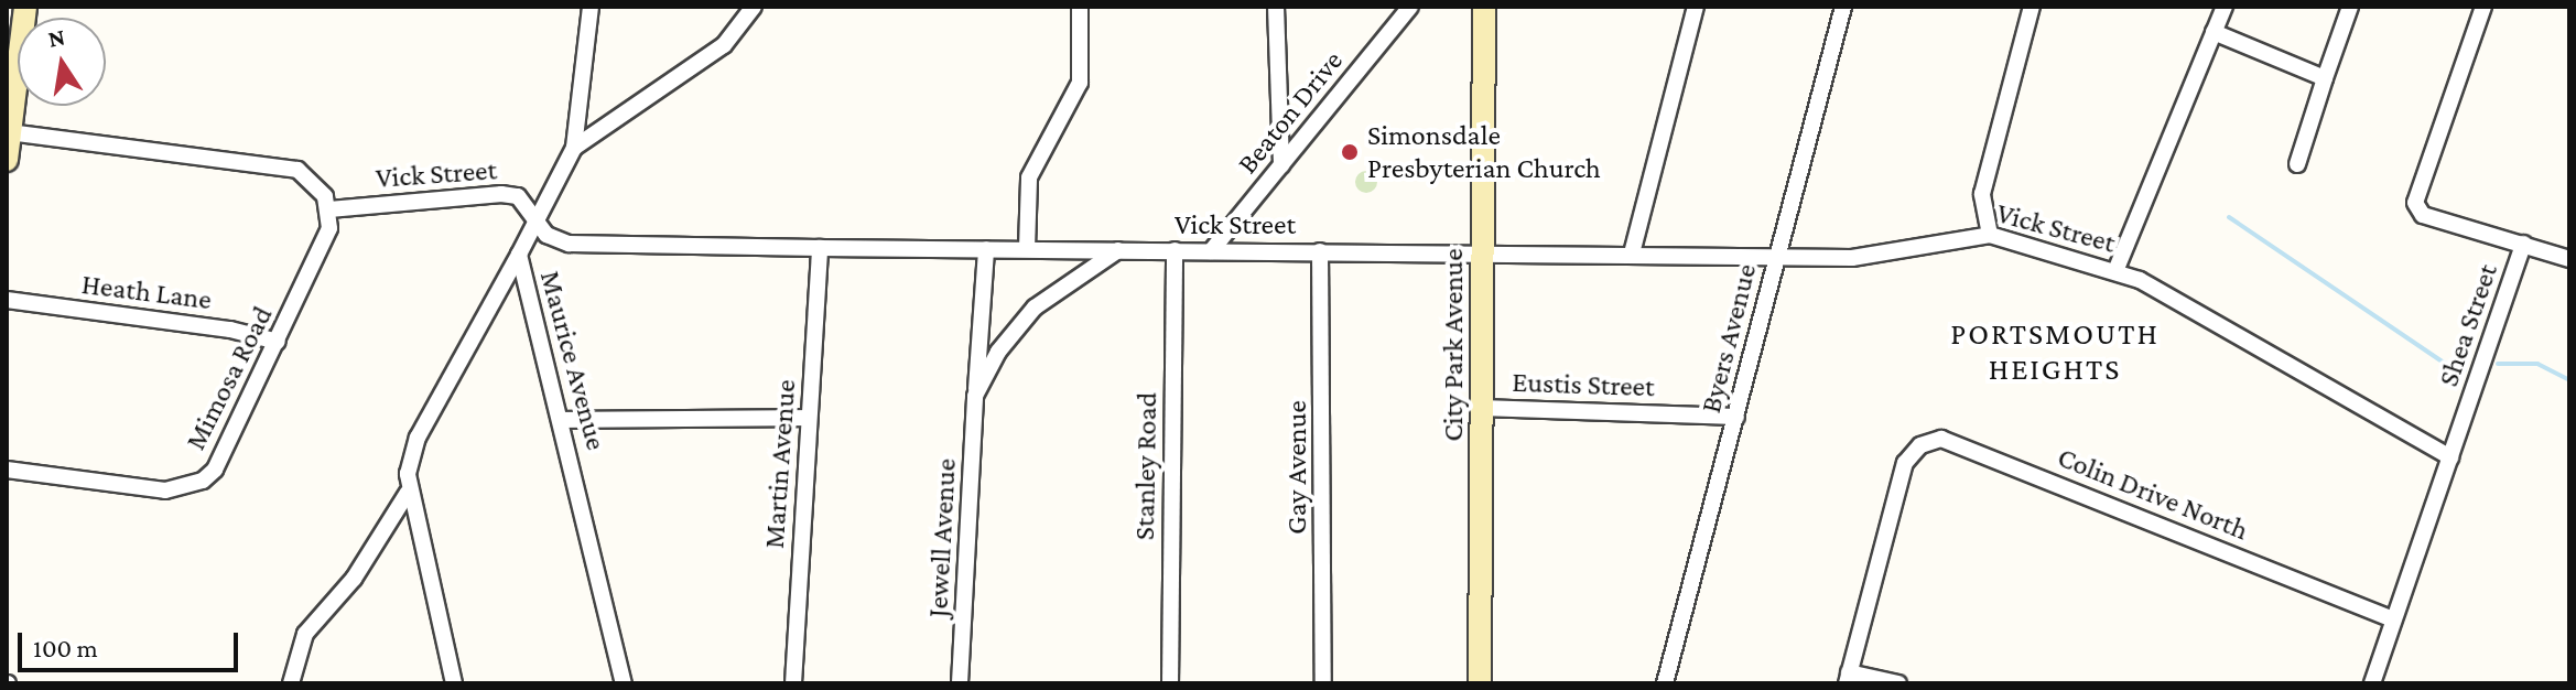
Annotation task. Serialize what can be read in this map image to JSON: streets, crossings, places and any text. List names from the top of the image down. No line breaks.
{"streets":{"street":["Beaton Drive","Vick Street","Heath Lane","Shea Street","Byers Avenue","City Park Avenue","Maurice Avenue","Mimosa Road","Eustis Street","Martin Avenue","Stanley Road","Gay Avenue","Colin Drive North","Jewell Avenue"]},"crossings":[["Beaton Drive","Vick Street"],["Vick Street","Shea Street"],["Vick Street","Byers Avenue"],["Vick Street","City Park Avenue"],["Vick Street","Maurice Avenue"],["Vick Street","Mimosa Road"],["Vick Street","Martin Avenue"],["Vick Street","Stanley Road"],["Vick Street","Gay Avenue"],["Vick Street","Jewell Avenue"],["Heath Lane","Mimosa Road"],["Shea Street","Colin Drive North"],["Byers Avenue","Eustis Street"],["City Park Avenue","Eustis Street"]],"districts":["PORTSMOUTH HEIGHTS"],"places":["Simonsdale Presbyterian Church"],"scale_bar":"100 m","north":"top"}
